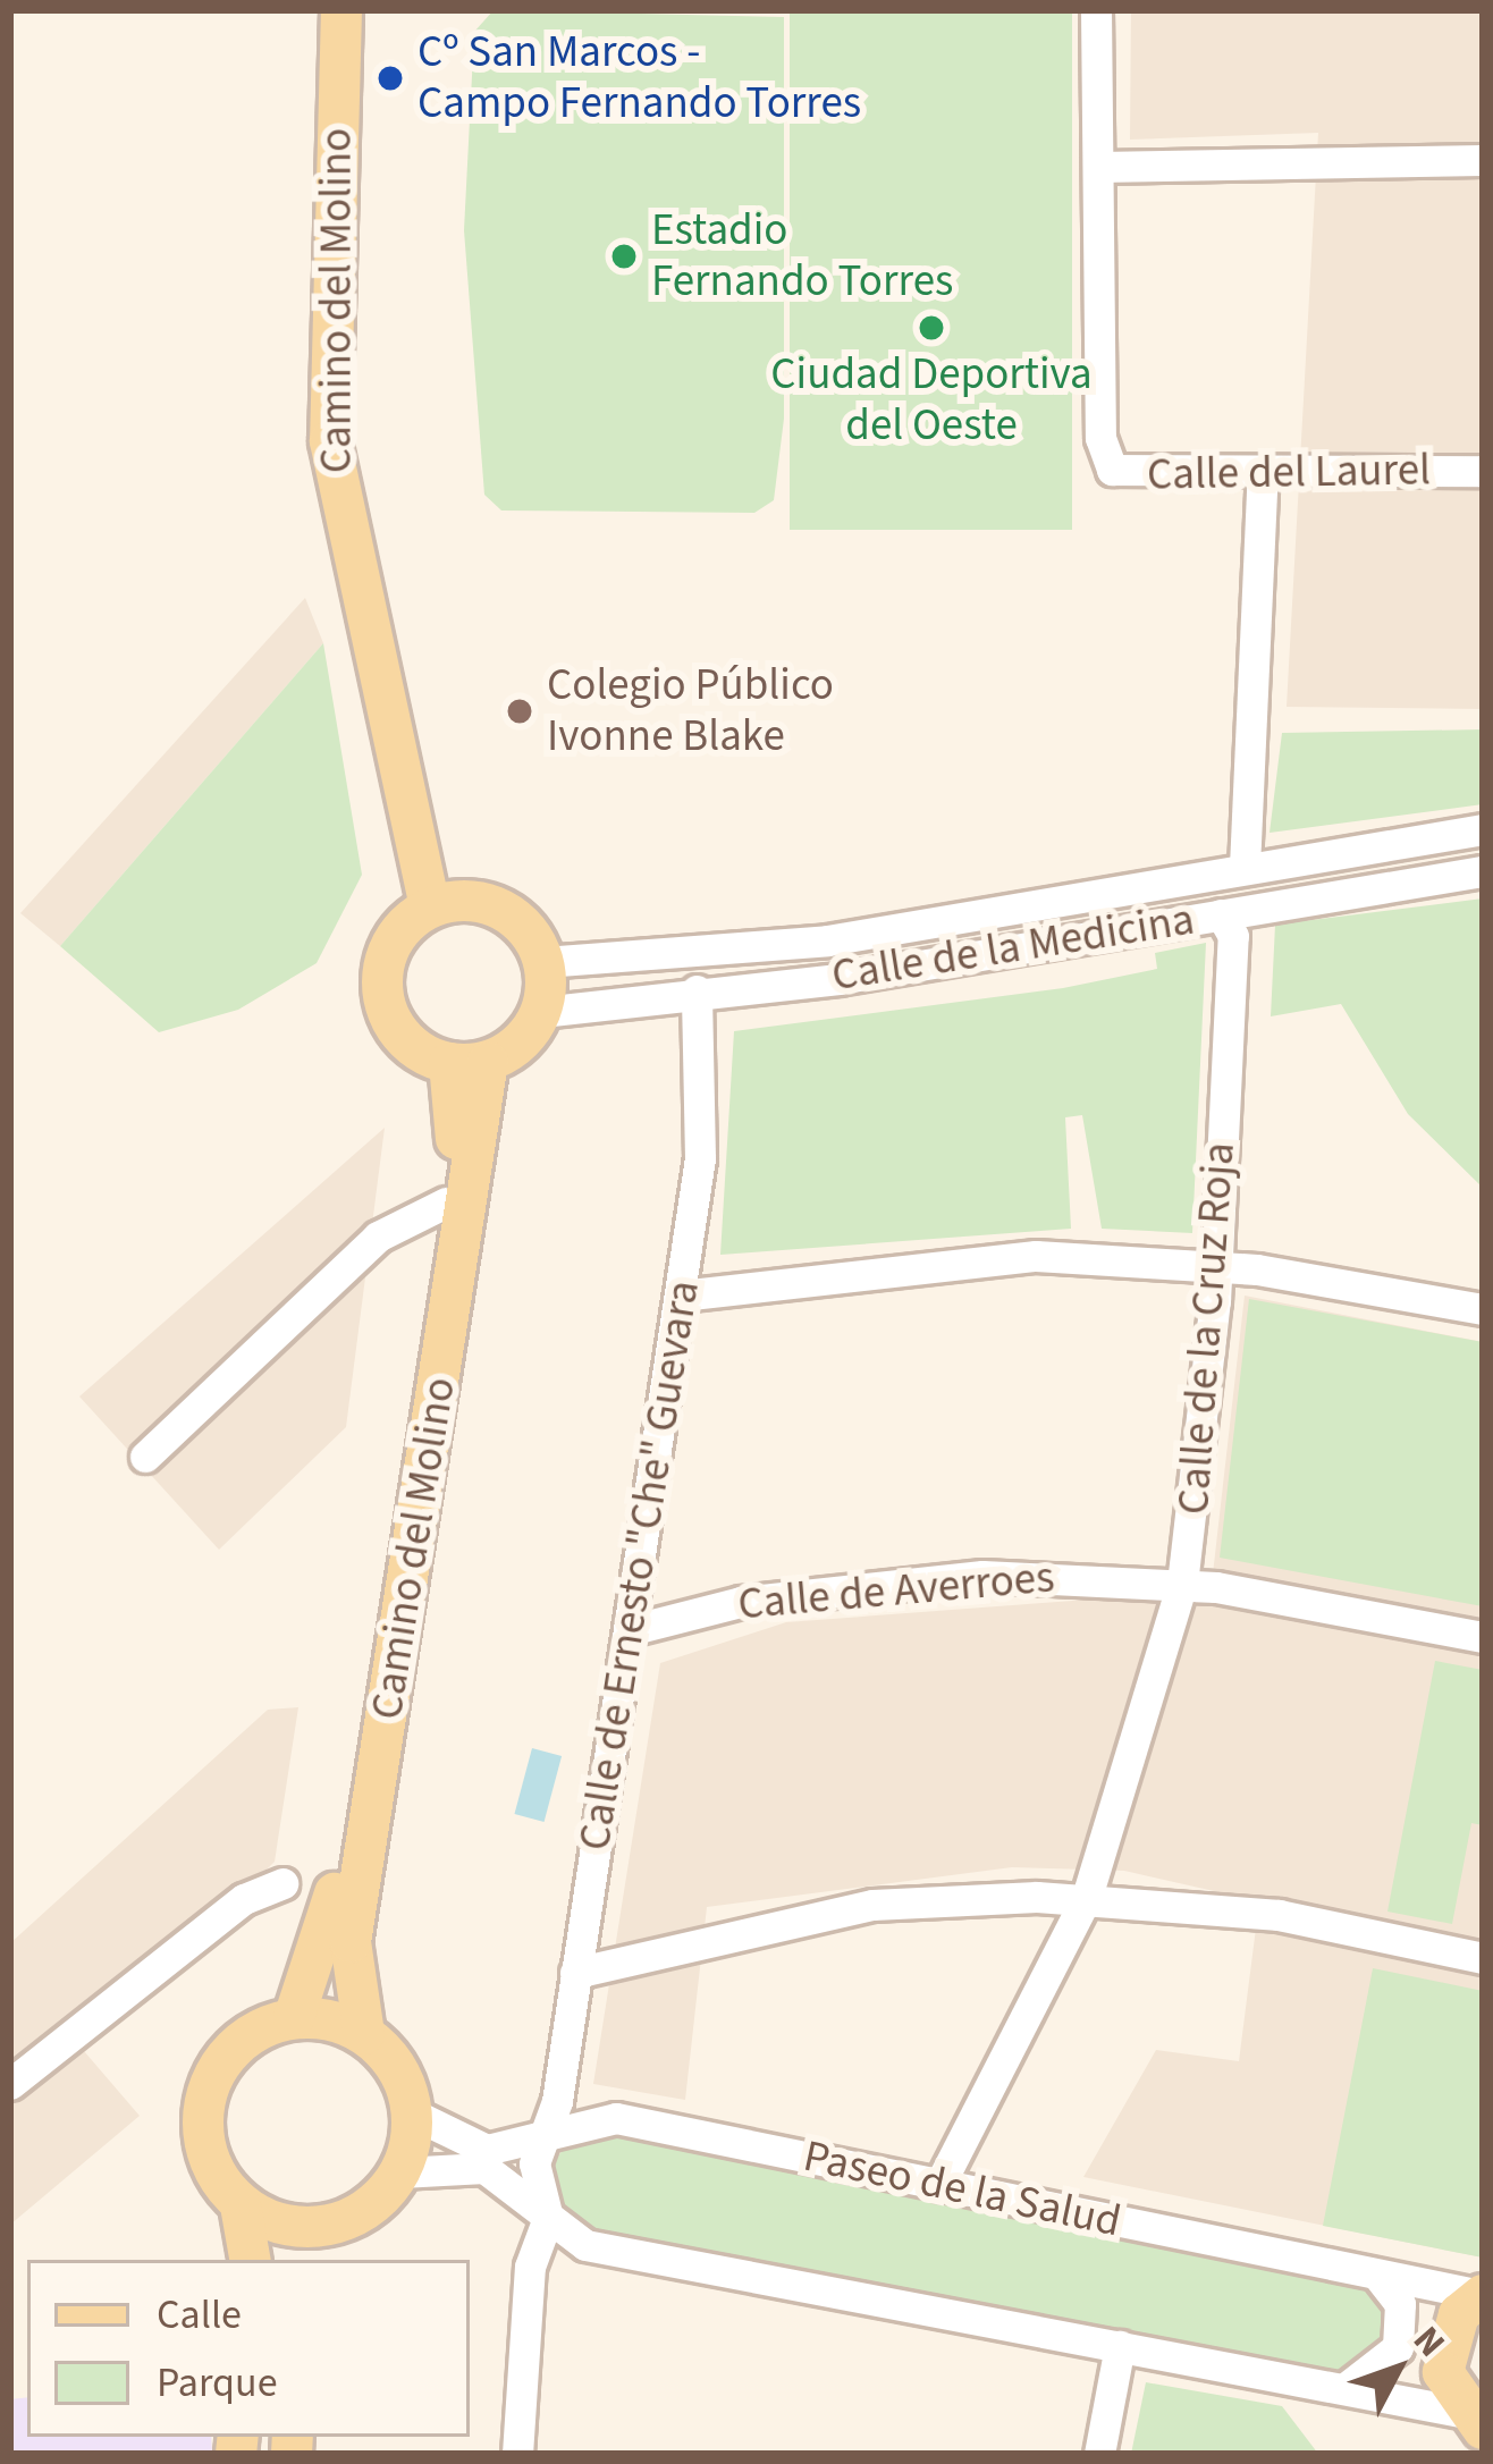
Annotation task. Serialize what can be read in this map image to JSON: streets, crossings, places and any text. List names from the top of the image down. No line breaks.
{"streets":{"main road":["Camino del Molino"],"street":["Calle del Laurel","Calle de la Medicina","Calle de la Cruz Roja","Calle de Ernesto \"Che\" Guevara","Calle de Averroes","Paseo de la Salud"]},"crossings":[["Camino del Molino","Calle de la Medicina"],["Camino del Molino","Paseo de la Salud"],["Calle de la Medicina","Calle de la Cruz Roja"],["Calle de la Medicina","Calle de Ernesto \"Che\" Guevara"],["Calle de la Cruz Roja","Calle de Averroes"],["Calle de la Cruz Roja","Paseo de la Salud"],["Calle de Ernesto \"Che\" Guevara","Calle de Averroes"],["Calle de Ernesto \"Che\" Guevara","Paseo de la Salud"]],"places":["Cº San Marcos - Campo Fernando Torres","Estadio Fernando Torres","Ciudad Deportiva del Oeste","Colegio Público Ivonne Blake"],"legend":["Calle","Parque"],"north":"top right"}
